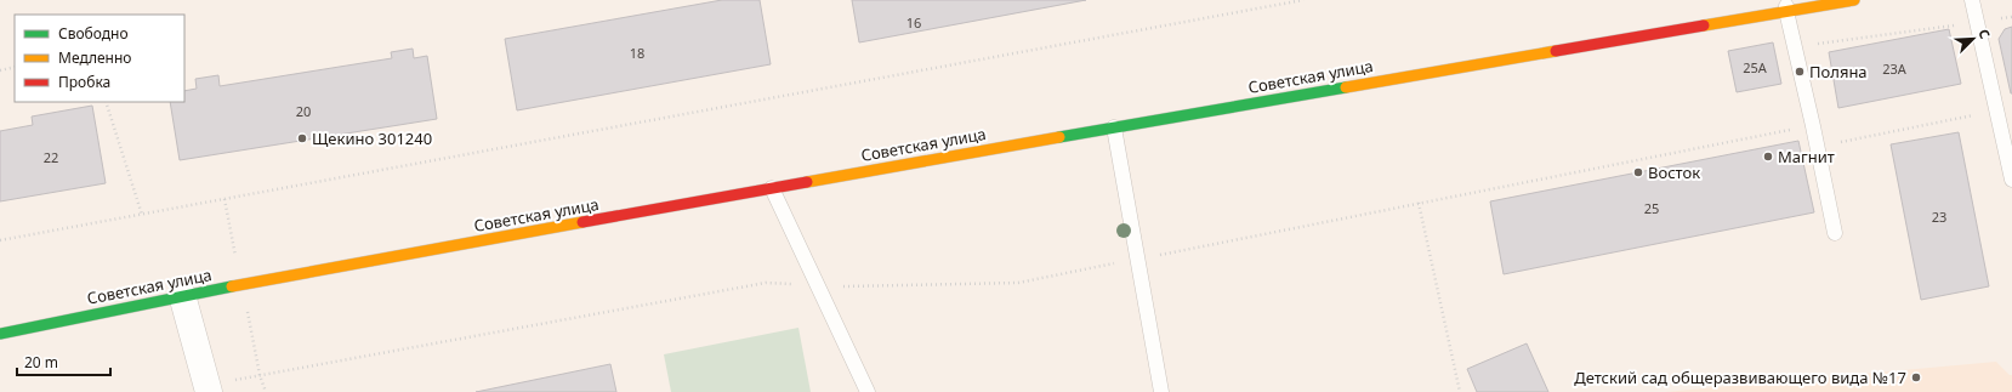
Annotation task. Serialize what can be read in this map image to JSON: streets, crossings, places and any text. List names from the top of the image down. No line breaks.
{"streets":{"main road":["Советская улица"]},"places":["Поляна","Щекино 301240","Магнит","Восток","Детский сад общеразвивающего вида №17"],"house_numbers":["16","18","25А","23А","20","22","25","23"],"legend":["Свободно","Медленно","Пробка"],"scale_bar":"20 m","north":"top right"}
